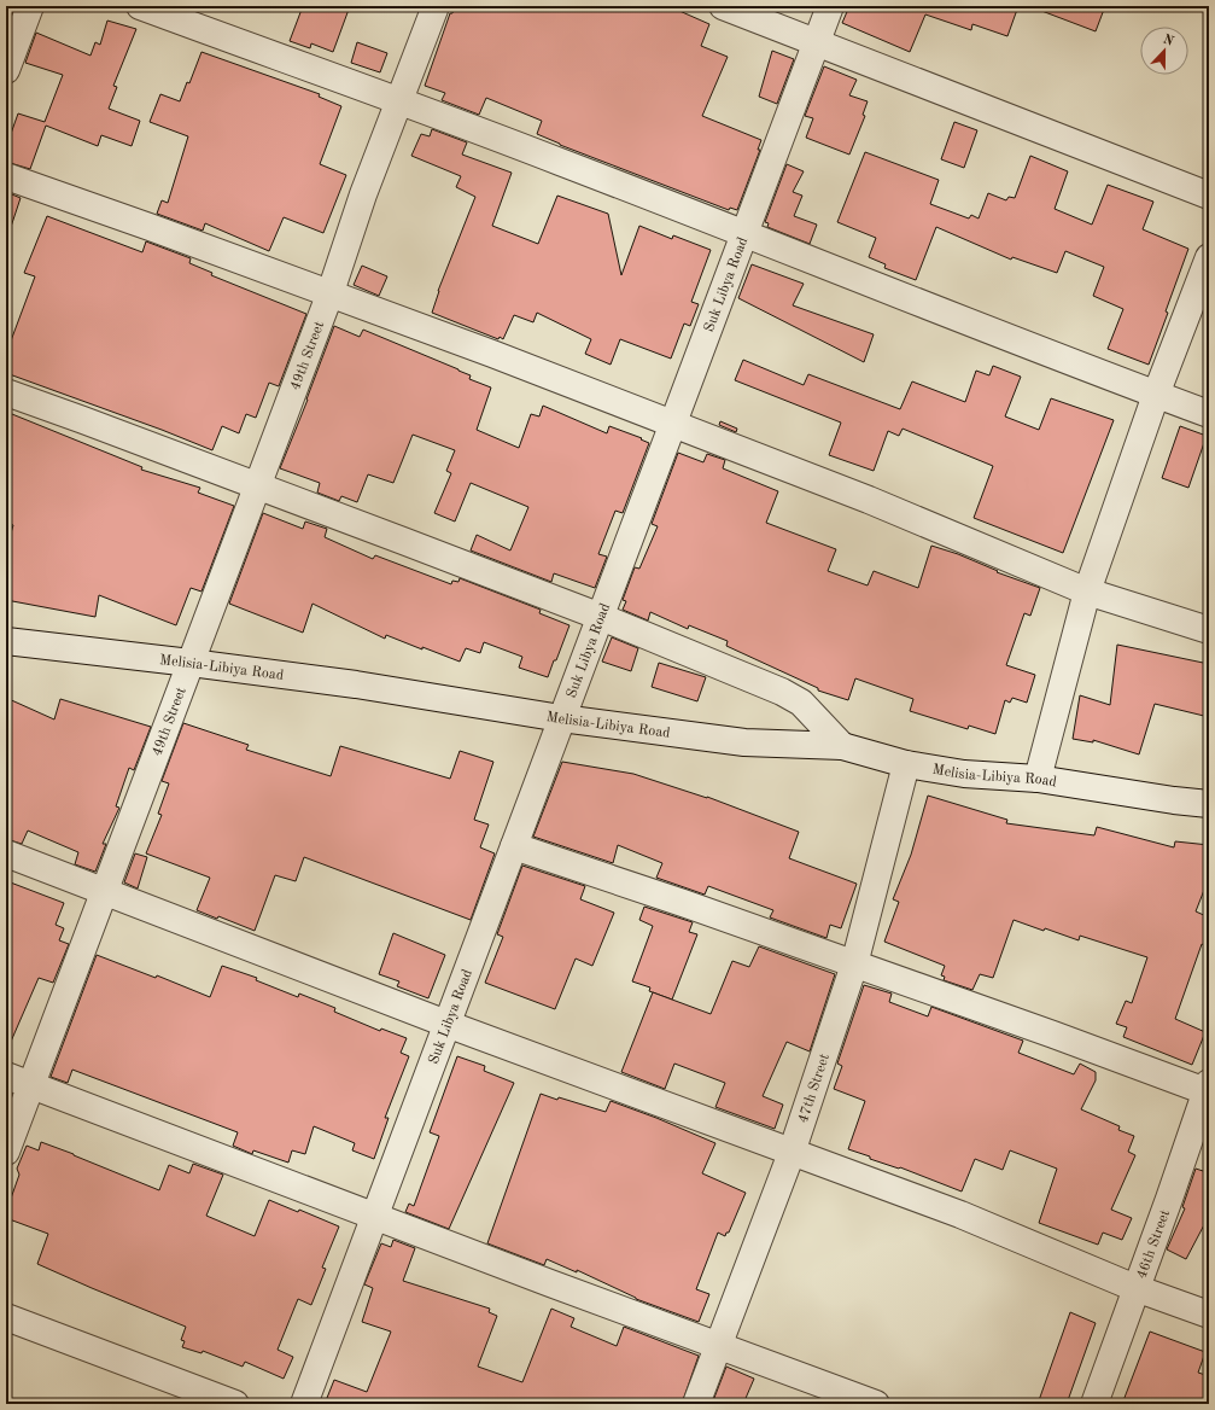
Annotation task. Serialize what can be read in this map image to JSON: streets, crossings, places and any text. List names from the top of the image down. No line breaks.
{"streets":{"street":["Suk Libya Road","49th Street","Melisia-Libiya Road","47th Street","46th Street"]},"crossings":[["Suk Libya Road","Melisia-Libiya Road"],["49th Street","Melisia-Libiya Road"],["Melisia-Libiya Road","47th Street"]],"north":"top"}
